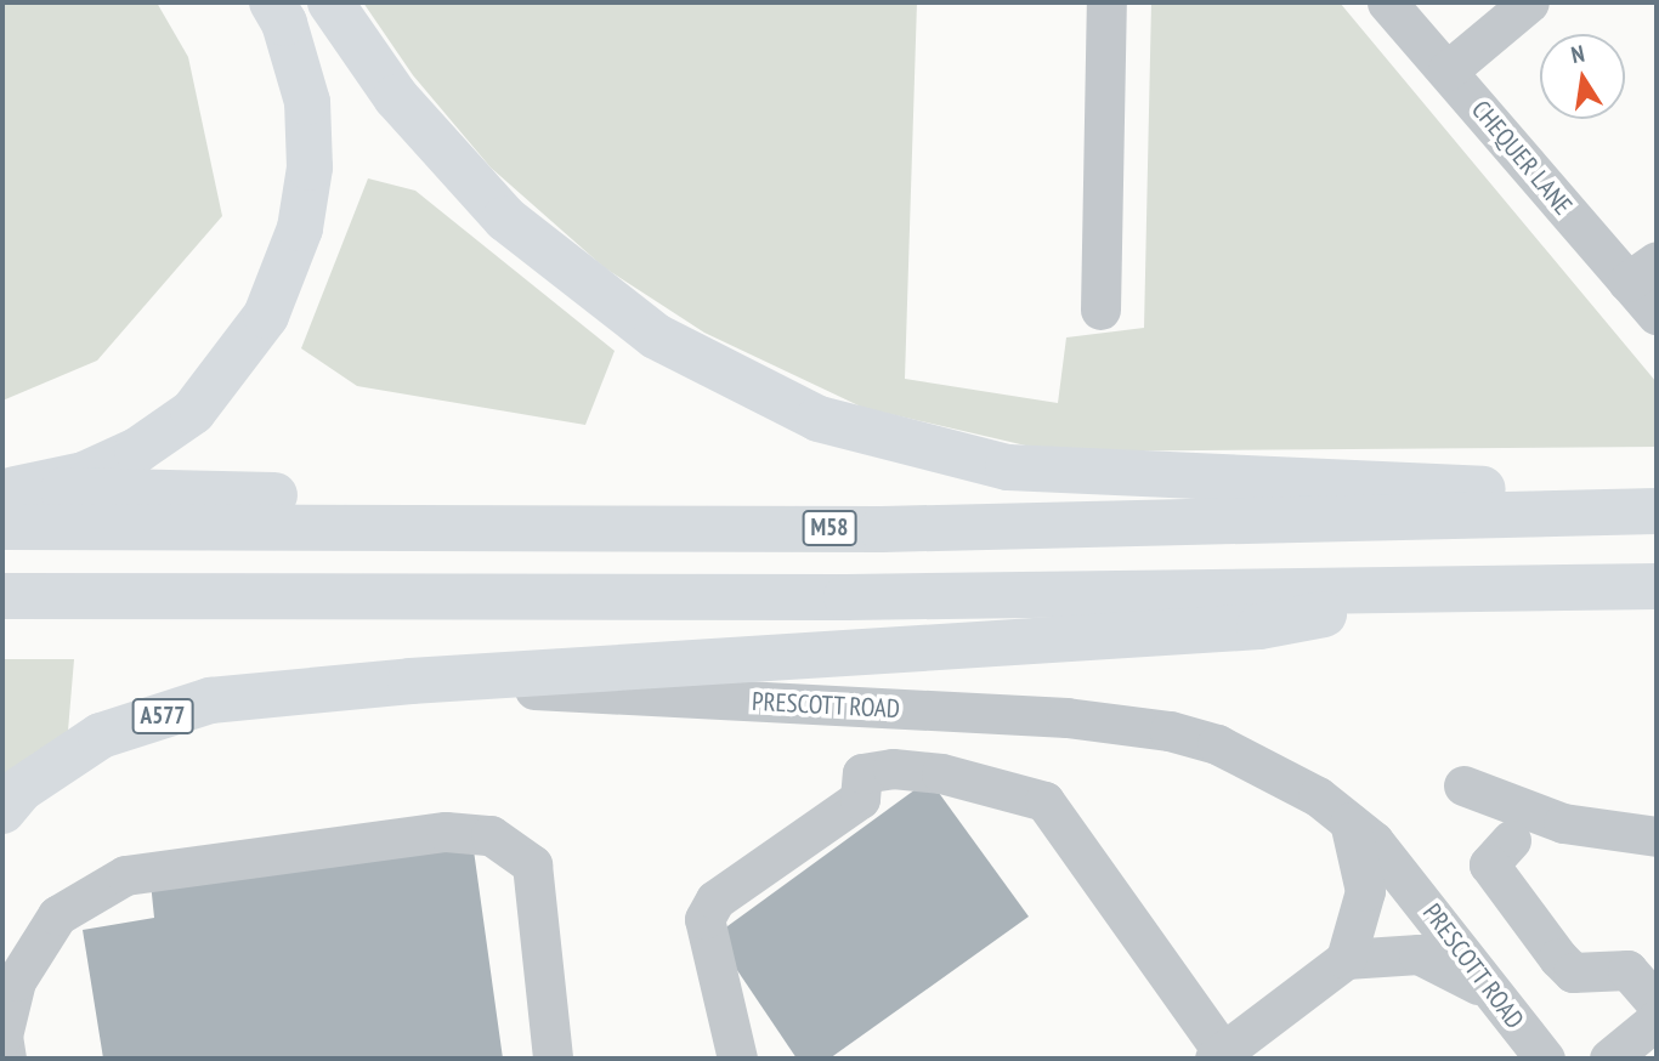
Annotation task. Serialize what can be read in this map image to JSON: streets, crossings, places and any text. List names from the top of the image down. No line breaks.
{"streets":{"main road":["M58","PRESCOTT ROAD","A577"],"street":["CHEQUER LANE"]},"north":"top"}
